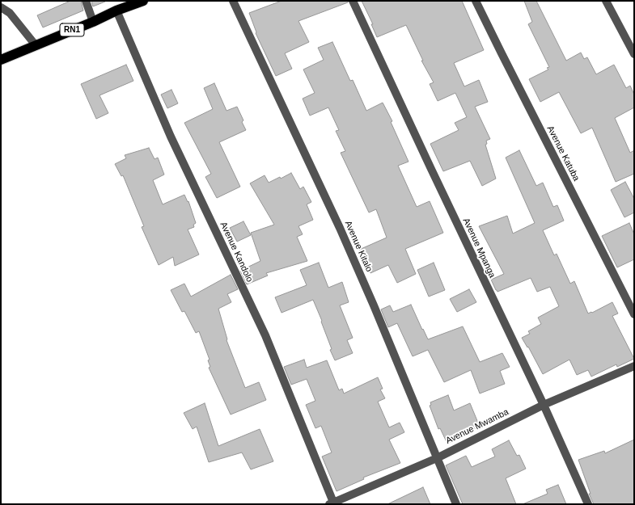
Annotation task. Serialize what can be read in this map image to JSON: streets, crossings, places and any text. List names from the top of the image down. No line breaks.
{"streets":{"highway":["RN1"],"street":["Avenue Katuba","Avenue Kitalo","Avenue Mpanga","Avenue Kandolo","Avenue Mwamba"]},"crossings":[["RN1","Avenue Kandolo"],["Avenue Kitalo","Avenue Mwamba"],["Avenue Mpanga","Avenue Mwamba"],["Avenue Kandolo","Avenue Mwamba"]]}
